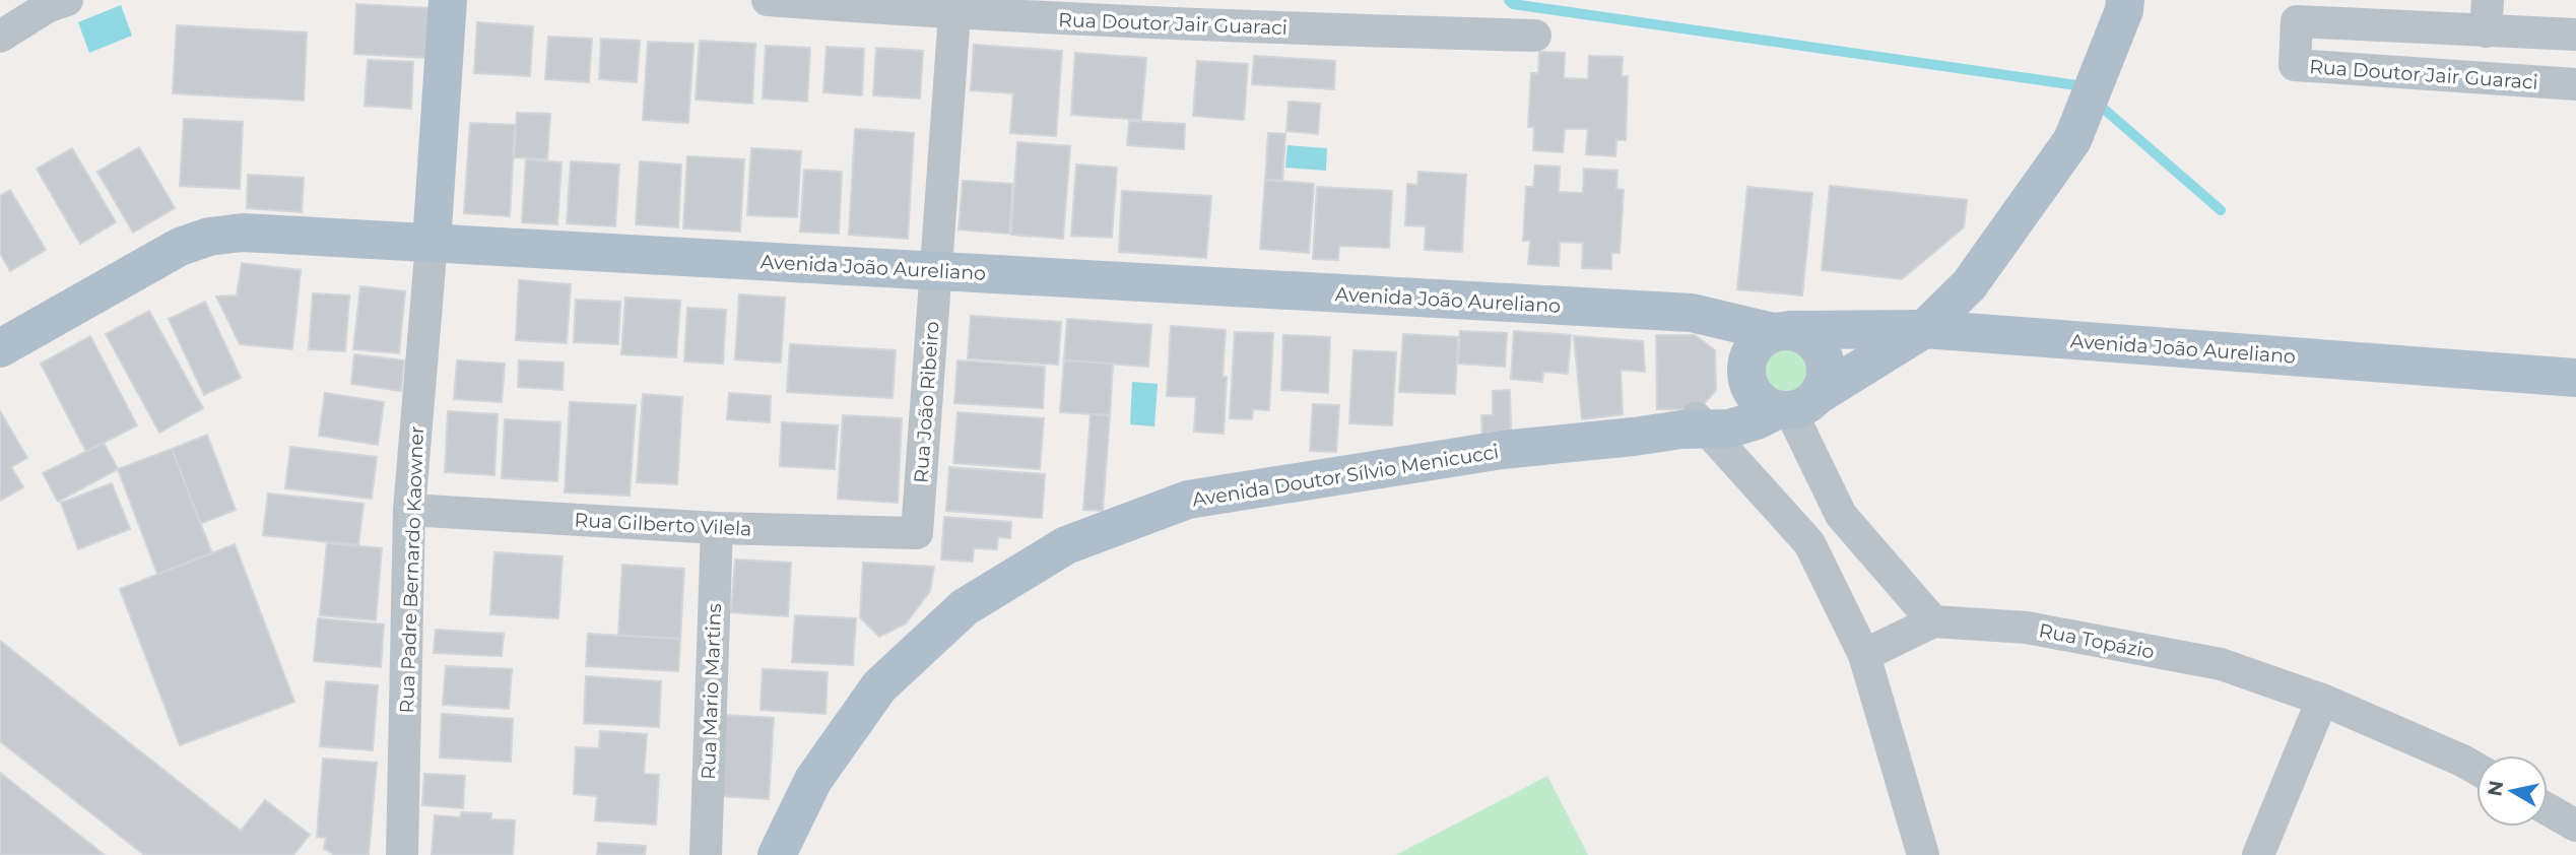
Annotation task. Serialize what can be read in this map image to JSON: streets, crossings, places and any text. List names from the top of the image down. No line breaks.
{"streets":{"main road":["Avenida João Aureliano","Avenida Doutor Sílvio Menicucci"],"street":["Rua Doutor Jair Guaraci","Rua João Ribeiro","Rua Gilberto Vilela","Rua Padre Bernardo Kaowner","Rua Topázio","Rua Mario Martins"]},"crossings":[["Rua Doutor Jair Guaraci","Rua João Ribeiro"],["Avenida João Aureliano","Rua João Ribeiro"],["Avenida João Aureliano","Avenida Doutor Sílvio Menicucci"],["Avenida João Aureliano","Rua Padre Bernardo Kaowner"],["Rua João Ribeiro","Rua Gilberto Vilela"],["Rua Gilberto Vilela","Rua Padre Bernardo Kaowner"],["Rua Gilberto Vilela","Rua Mario Martins"]],"north":"left"}
